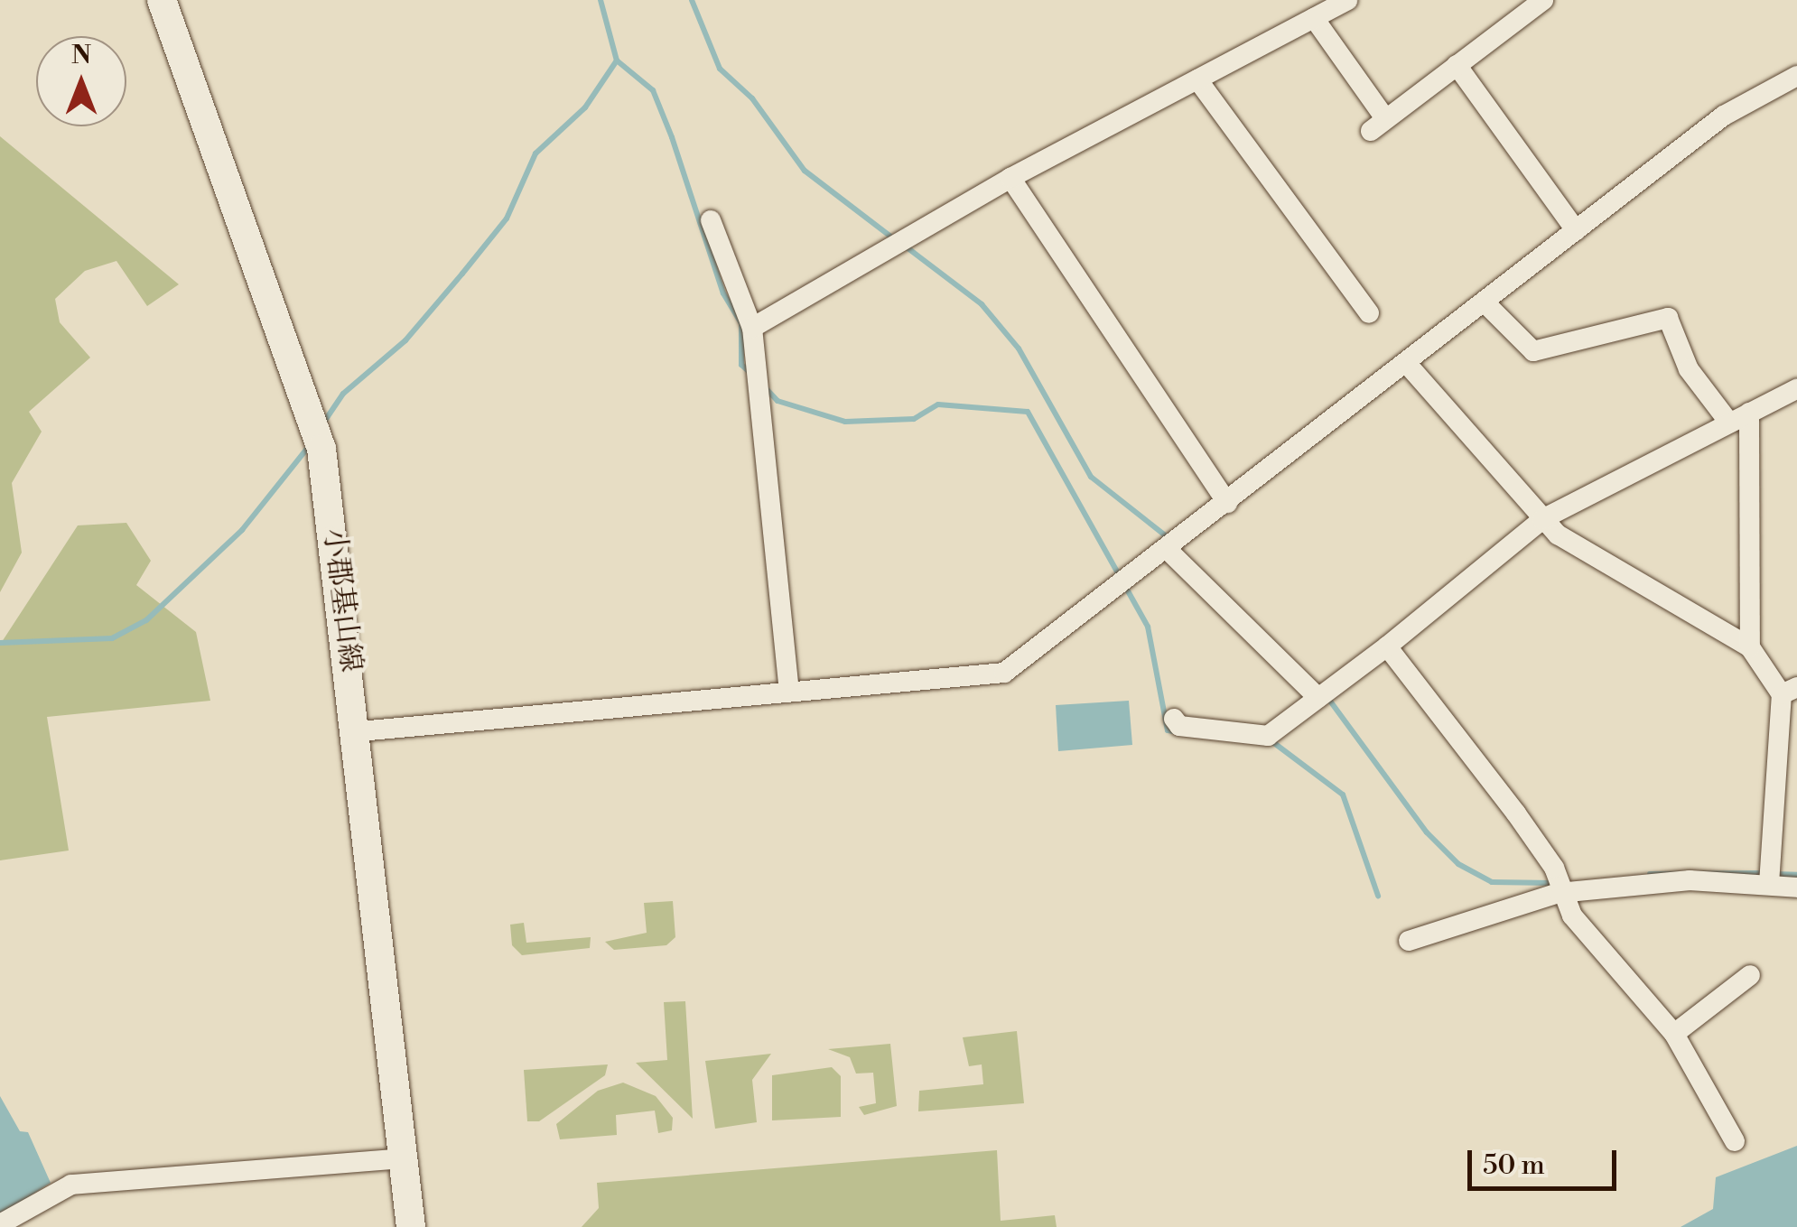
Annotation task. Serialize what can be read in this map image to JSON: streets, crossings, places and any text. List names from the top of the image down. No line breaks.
{"streets":{"main road":["小郡基山線"]},"scale_bar":"50 m","north":"top"}
